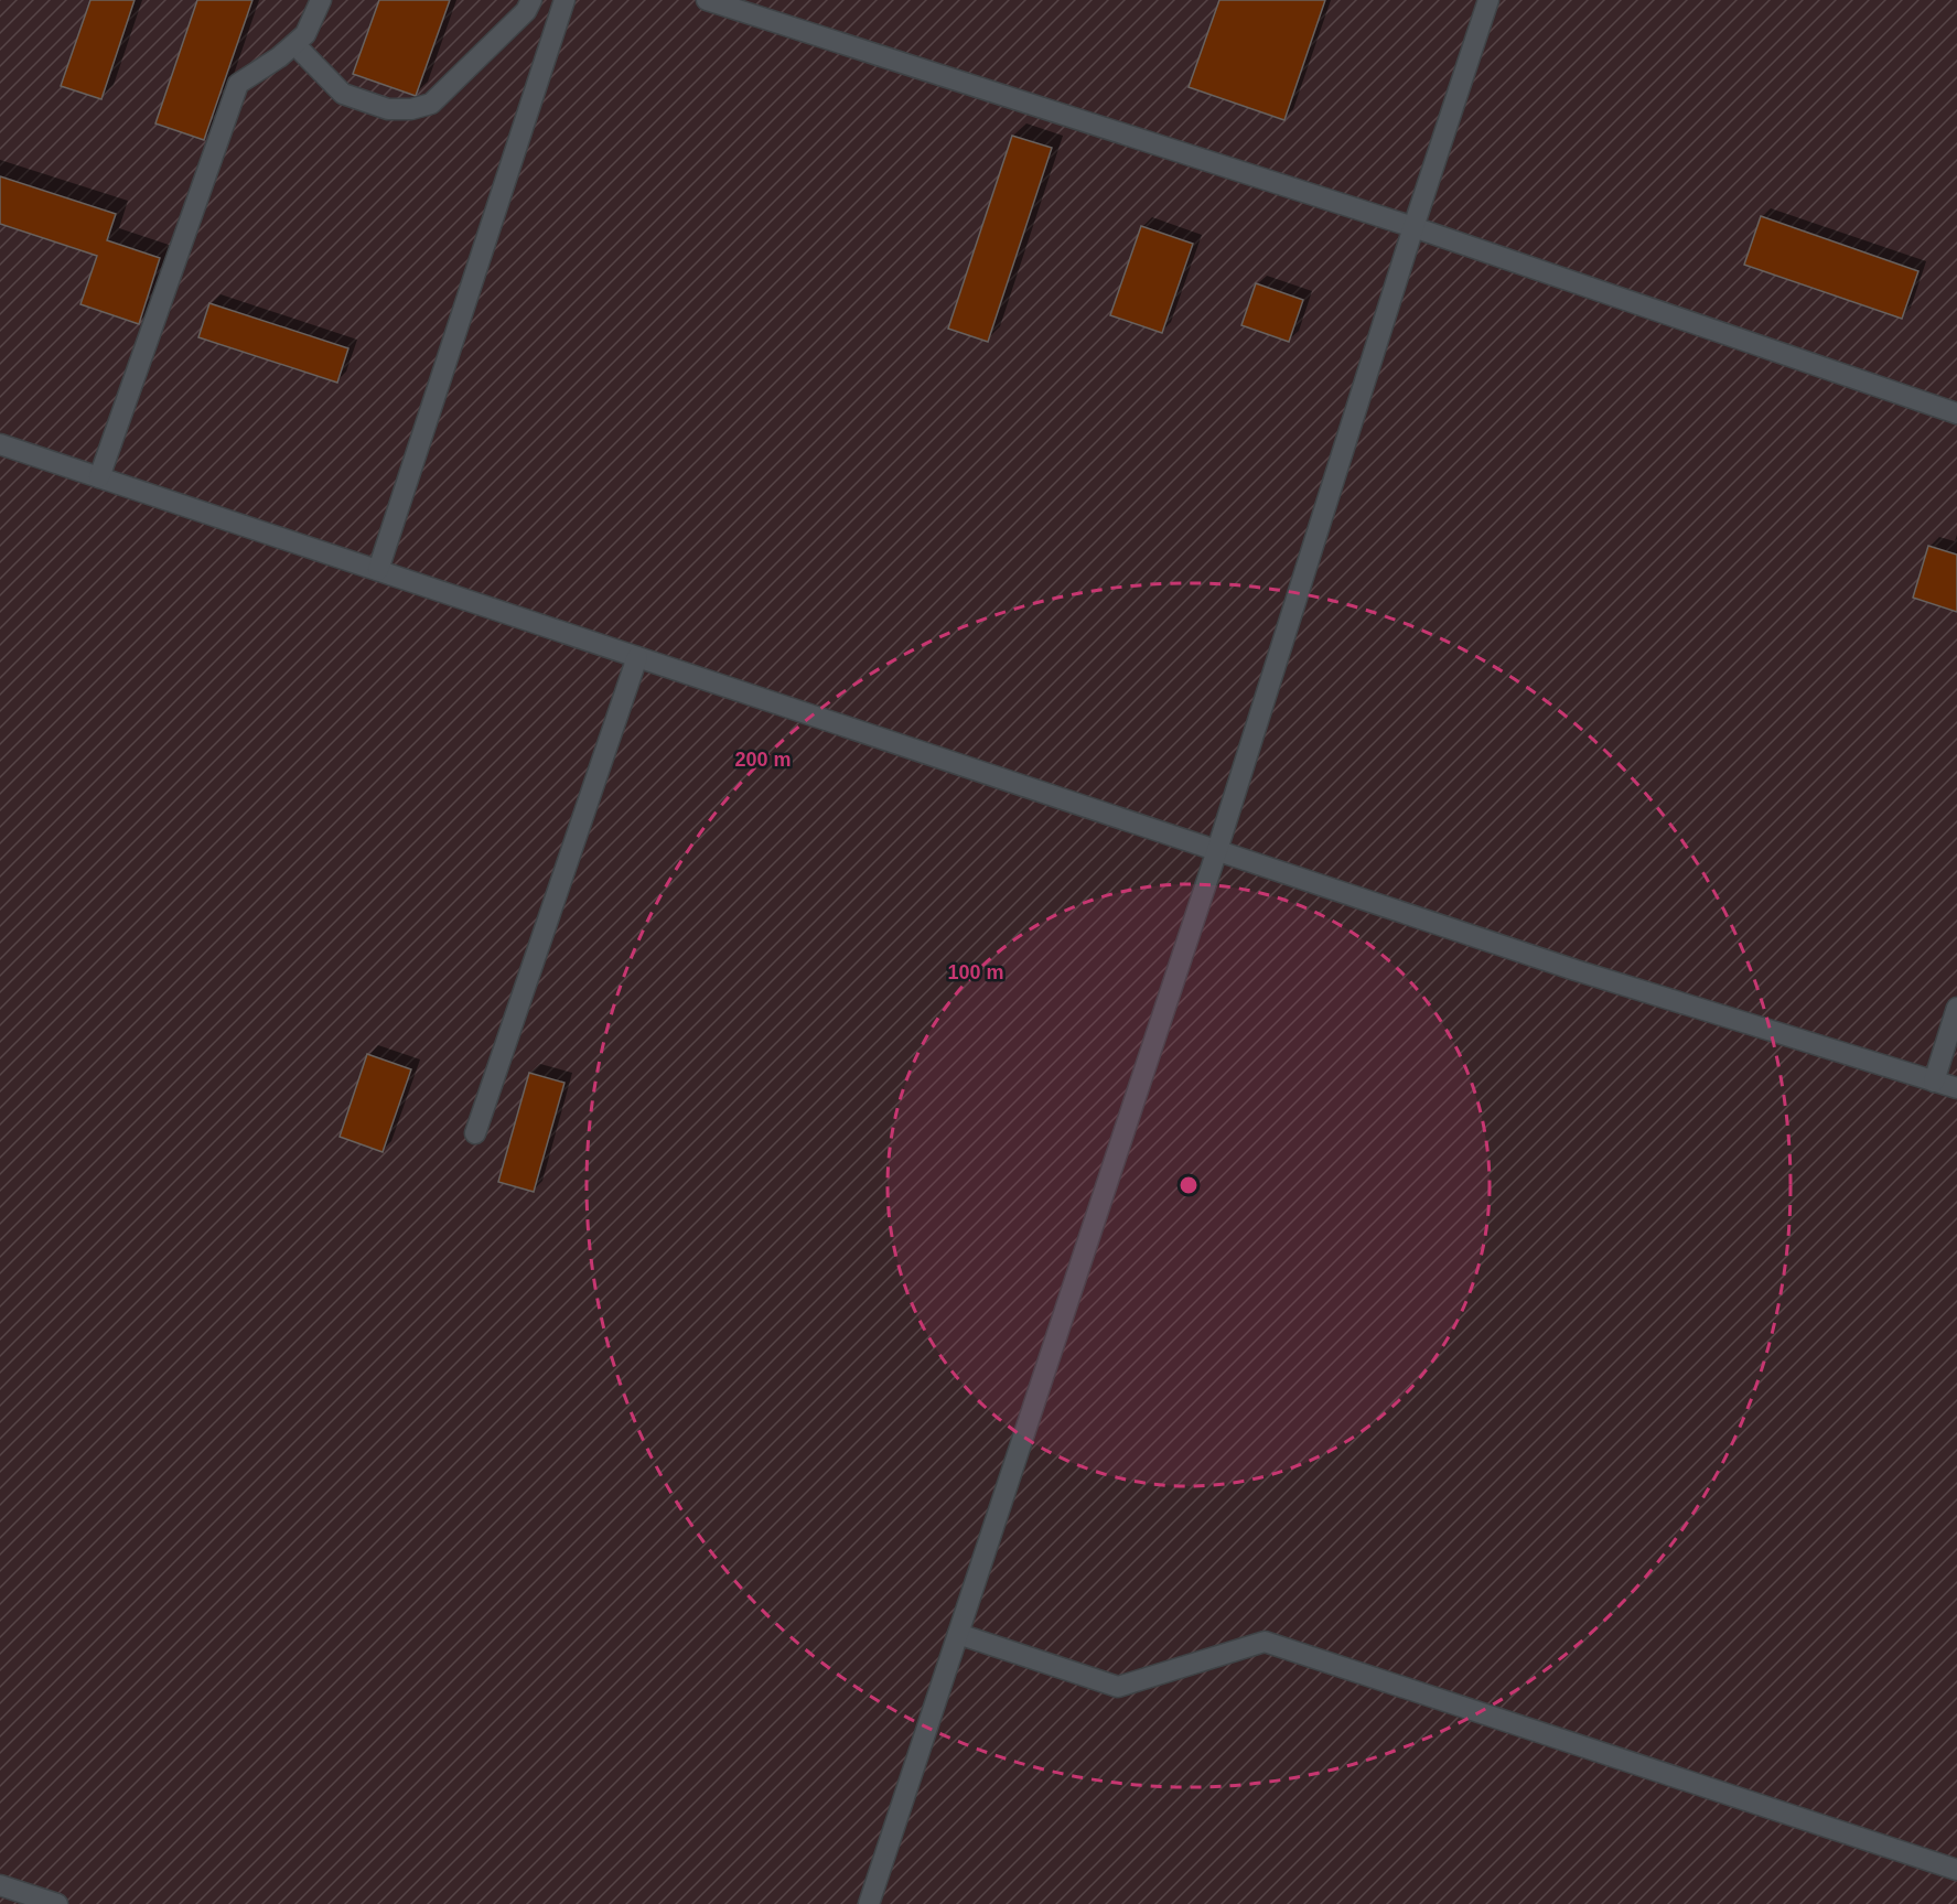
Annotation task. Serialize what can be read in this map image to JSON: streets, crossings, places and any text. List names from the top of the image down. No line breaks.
{"rings":["200 m","100 m"]}
